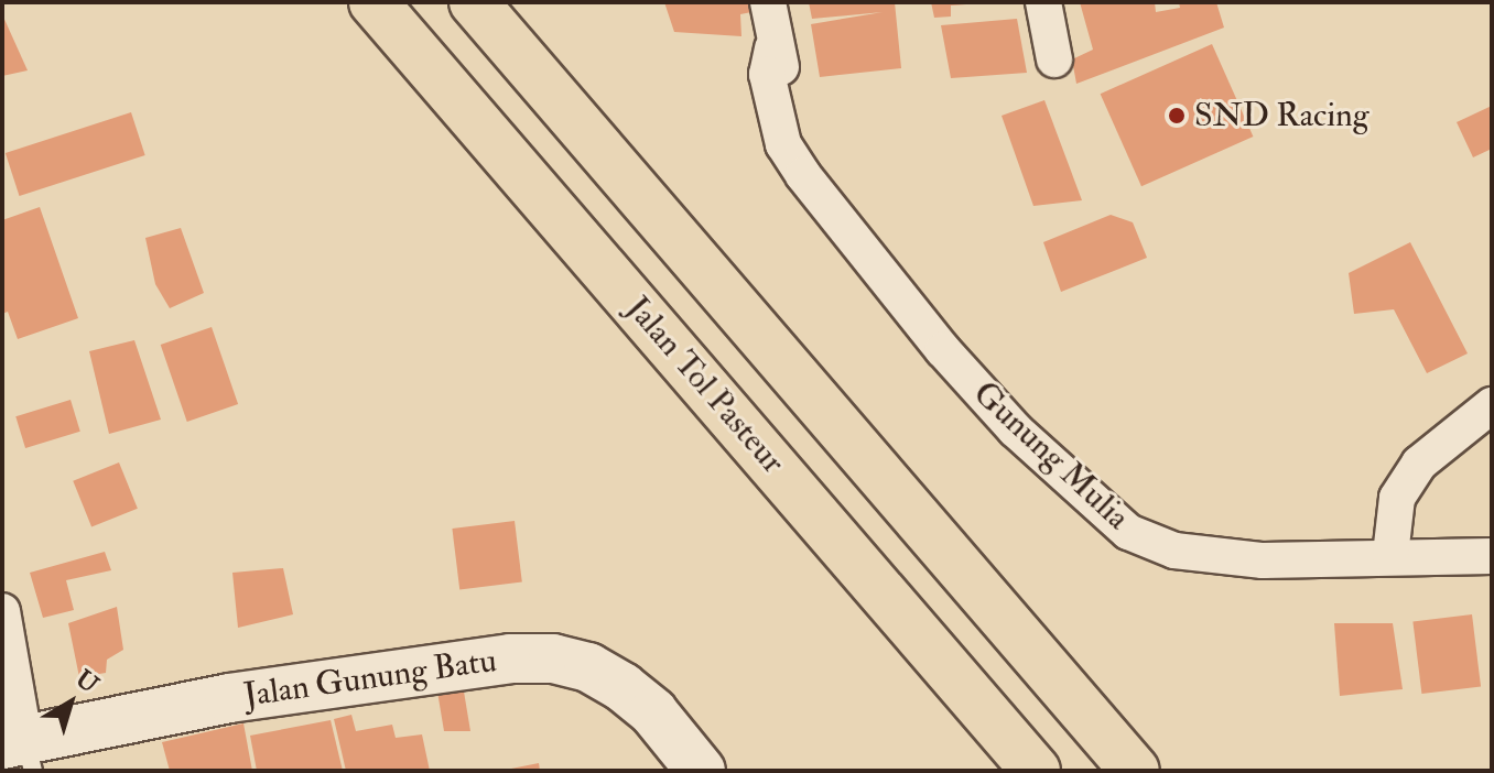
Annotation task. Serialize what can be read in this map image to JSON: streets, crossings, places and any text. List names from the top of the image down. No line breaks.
{"streets":{"highway":["Jalan Tol Pasteur"],"main road":["Jalan Gunung Batu"],"street":["Gunung Mulia"]},"places":["SND Racing"],"north":"top right"}
